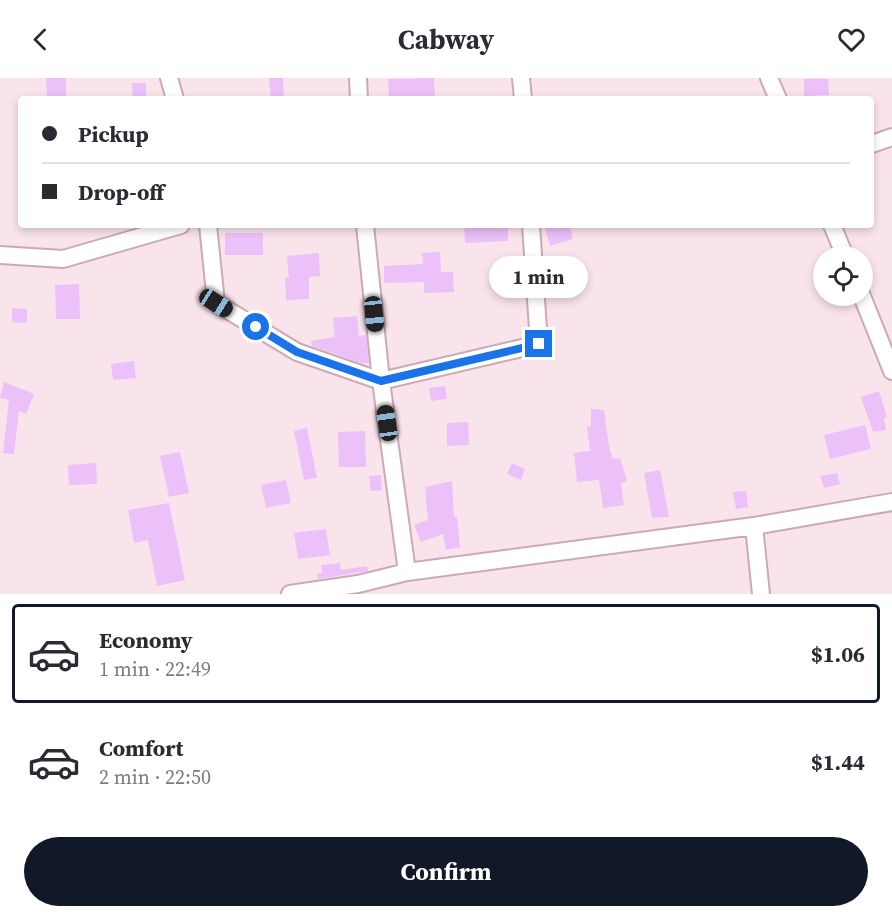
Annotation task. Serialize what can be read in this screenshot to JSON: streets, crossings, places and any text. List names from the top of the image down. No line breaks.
{"page":{"header":"Cabway","banner":["Pickup","Drop-off"],"bubble":"1 min","list":[{"name":"Economy","note":"1 min · 22:49","value":"$1.06"},{"name":"Comfort","note":"2 min · 22:50","value":"$1.44"}],"buttons":"Confirm"}}
